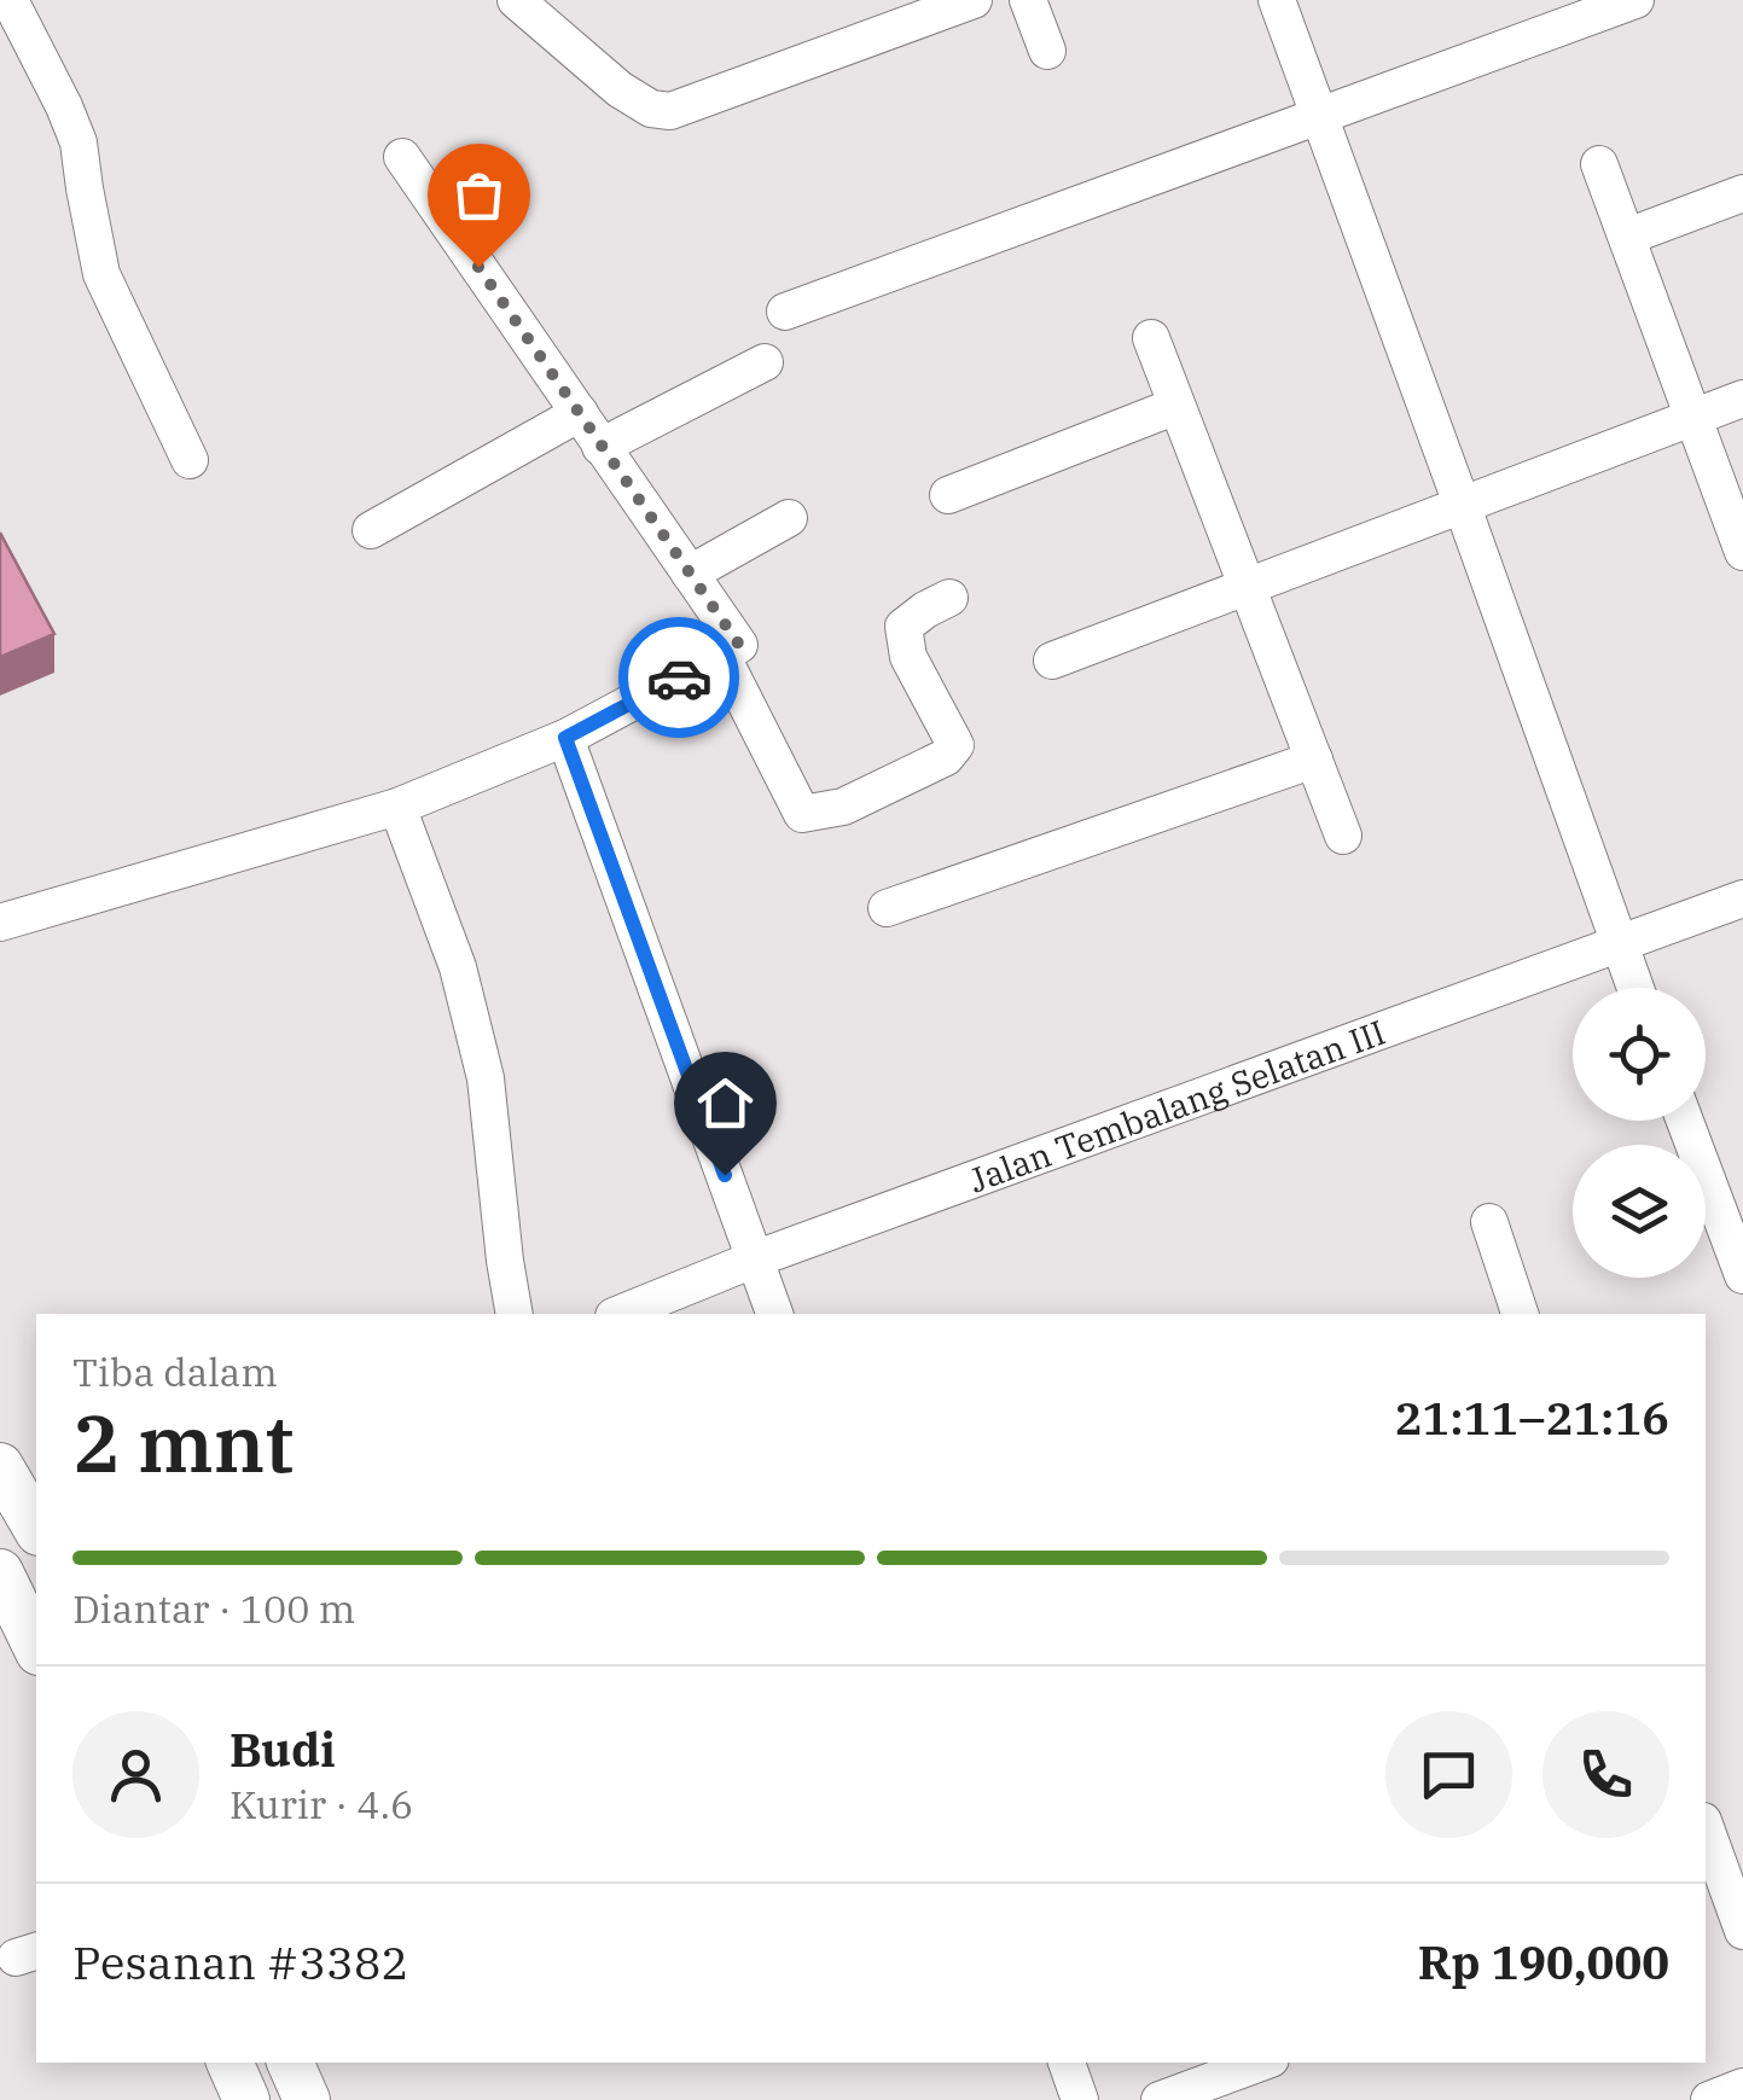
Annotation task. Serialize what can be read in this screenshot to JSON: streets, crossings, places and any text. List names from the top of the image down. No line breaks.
{"streets":{"street":["Jalan Tembalang Selatan III"]},"page":{"heading":["2 mnt","Tiba dalam","21:11–21:16"],"panel":["Budi","Kurir · 4.6","Pesanan #3382","Rp 190,000"],"bar":"Diantar · 100 m"}}
